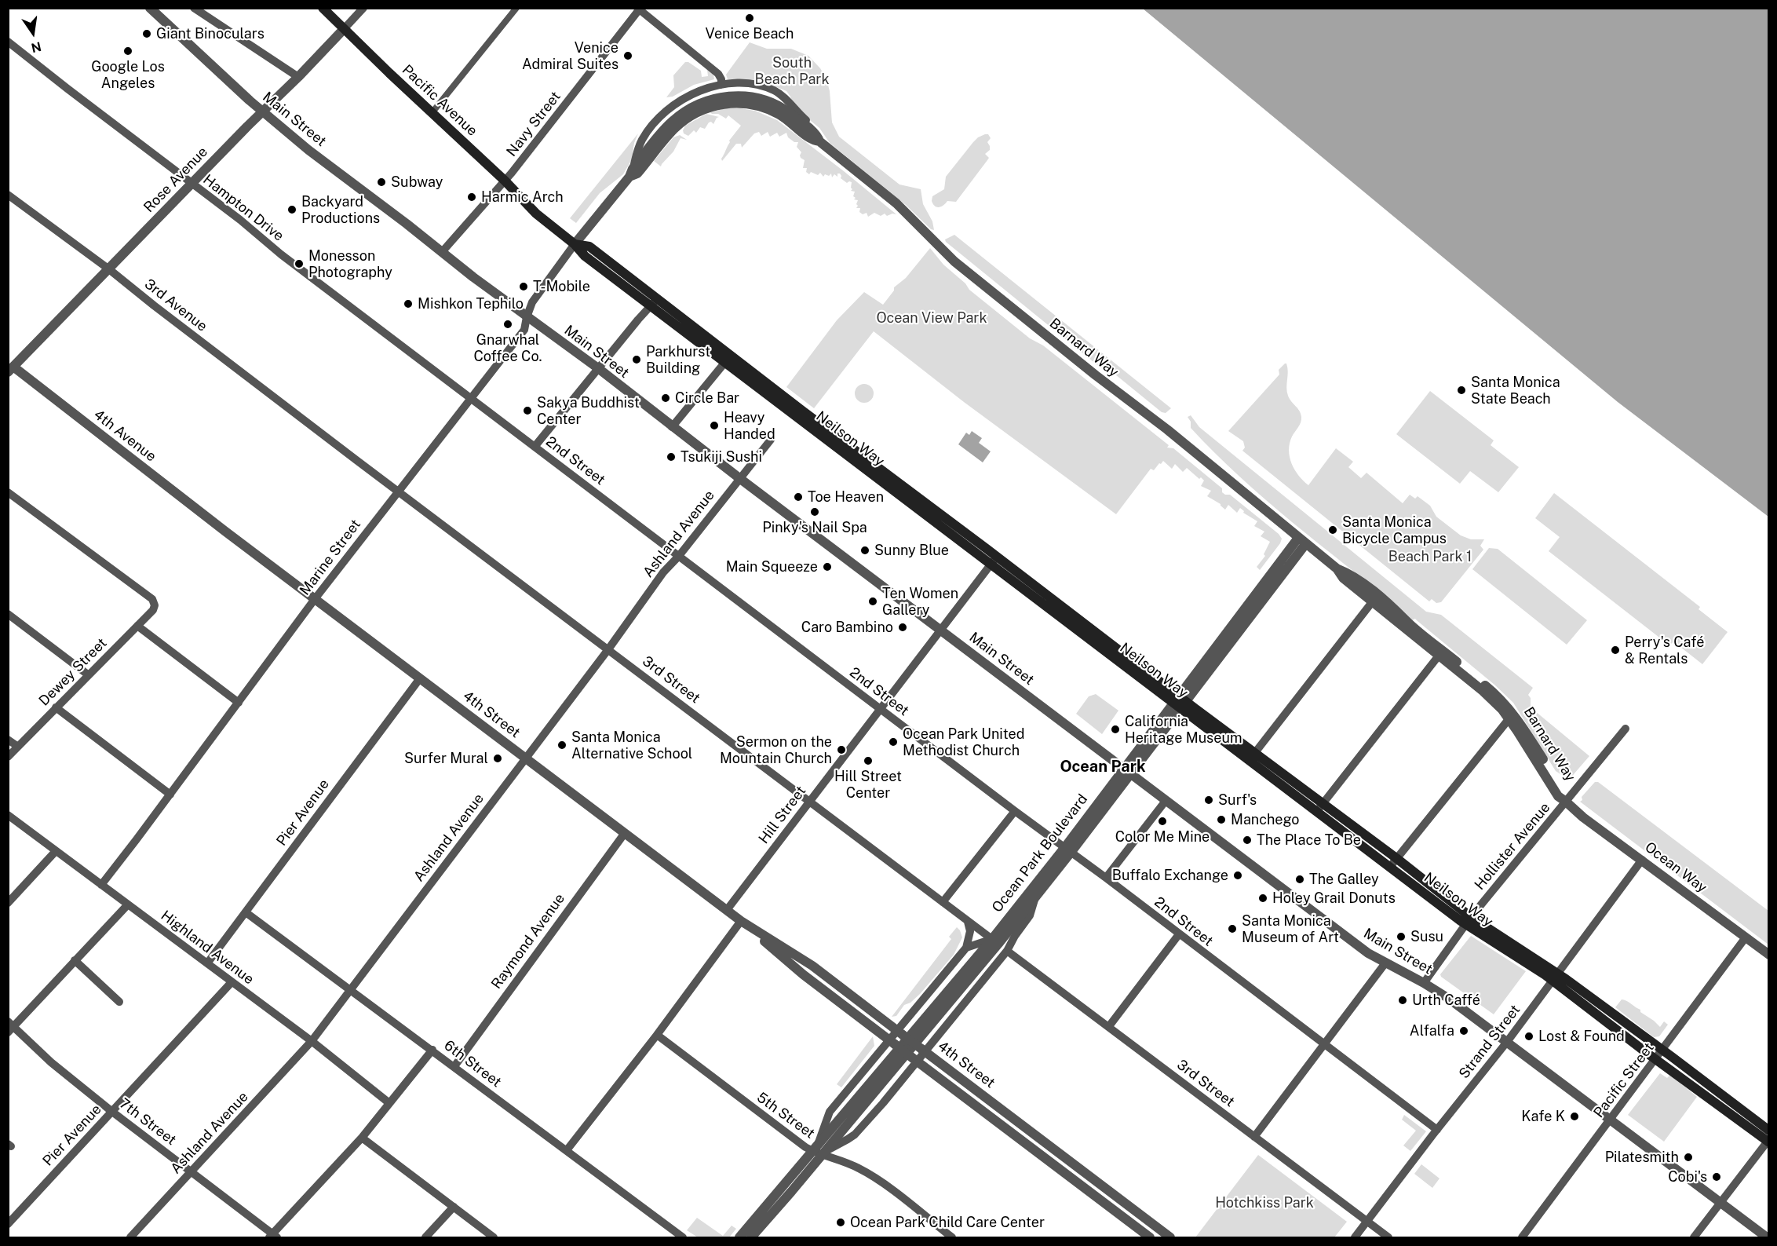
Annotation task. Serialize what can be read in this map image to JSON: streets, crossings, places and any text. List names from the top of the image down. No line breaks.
{"streets":{"main road":["Pacific Avenue","Neilson Way"],"street":["Main Street","Navy Street","Rose Avenue","Hampton Drive","3rd Avenue","Barnard Way","4th Avenue","2nd Street","Ashland Avenue","Marine Street","Dewey Street","3rd Street","4th Street","Pier Avenue","Hill Street","Hollister Avenue","Ocean Park Boulevard","Ocean Way","Raymond Avenue","Highland Avenue","Strand Street","6th Street","Pacific Street","5th Street","7th Street"]},"crossings":[["Pacific Avenue","Navy Street"],["Pacific Avenue","Rose Avenue"],["Pacific Avenue","Neilson Way"],["Main Street","Navy Street"],["Main Street","Rose Avenue"],["Main Street","Ashland Avenue"],["Main Street","Marine Street"],["Main Street","Hill Street"],["Main Street","Hollister Avenue"],["Main Street","Ocean Park Boulevard"],["Main Street","Strand Street"],["Main Street","Pacific Street"],["Rose Avenue","Hampton Drive"],["Rose Avenue","3rd Avenue"],["Rose Avenue","4th Avenue"],["Hampton Drive","2nd Street"],["3rd Avenue","3rd Street"],["Barnard Way","Neilson Way"],["Barnard Way","Marine Street"],["Barnard Way","Hollister Avenue"],["Barnard Way","Ocean Park Boulevard"],["Barnard Way","Ocean Way"],["4th Avenue","4th Street"],["Neilson Way","Marine Street"],["Neilson Way","Hill Street"],["Neilson Way","Hollister Avenue"],["Neilson Way","Ocean Park Boulevard"],["Neilson Way","Strand Street"],["Neilson Way","Pacific Street"],["2nd Street","Ashland Avenue"],["2nd Street","Marine Street"],["2nd Street","Hill Street"],["2nd Street","Ocean Park Boulevard"],["2nd Street","Strand Street"],["Ashland Avenue","3rd Street"],["Ashland Avenue","4th Street"],["Ashland Avenue","Highland Avenue"],["Ashland Avenue","6th Street"],["Ashland Avenue","7th Street"],["Marine Street","3rd Street"],["Marine Street","4th Street"],["Marine Street","Highland Avenue"],["3rd Street","Hill Street"],["3rd Street","Ocean Park Boulevard"],["3rd Street","Strand Street"],["4th Street","Pier Avenue"],["4th Street","Hill Street"],["4th Street","Ocean Park Boulevard"],["4th Street","Raymond Avenue"],["Pier Avenue","Highland Avenue"],["Pier Avenue","6th Street"],["Pier Avenue","7th Street"],["Hollister Avenue","Ocean Way"],["Ocean Park Boulevard","5th Street"],["Ocean Way","Strand Street"],["Ocean Way","Pacific Street"],["Raymond Avenue","6th Street"]],"districts":["Ocean Park"],"parks":["South Beach Park","Ocean View Park","Beach Park 1","Hotchkiss Park"],"places":["Venice Beach","Giant Binoculars","Google Los Angeles","Venice Admiral Suites","Subway","Harmic Arch","Backyard Productions","Monesson Photography","T-Mobile","Mishkon Tephilo","Gnarwhal Coffee Co.","Parkhurst Building","Santa Monica State Beach","Circle Bar","Sakya Buddhist Center","Heavy Handed","Tsukiji Sushi","Toe Heaven","Pinky's Nail Spa","Santa Monica Bicycle Campus","Sunny Blue","Main Squeeze","Ten Women Gallery","Caro Bambino","Perry's Café & Rentals","California Heritage Museum","Ocean Park United Methodist Church","Santa Monica Alternative School","Sermon on the Mountain Church","Surfer Mural","Hill Street Center","Surf's","Manchego","Color Me Mine","The Place To Be","Buffalo Exchange","The Galley","Holey Grail Donuts","Santa Monica Museum of Art","Susu","Urth Caffé","Alfalfa","Lost & Found","Kafe K","Pilatesmith","Cobi's","Ocean Park Child Care Center"],"north":"bottom"}
